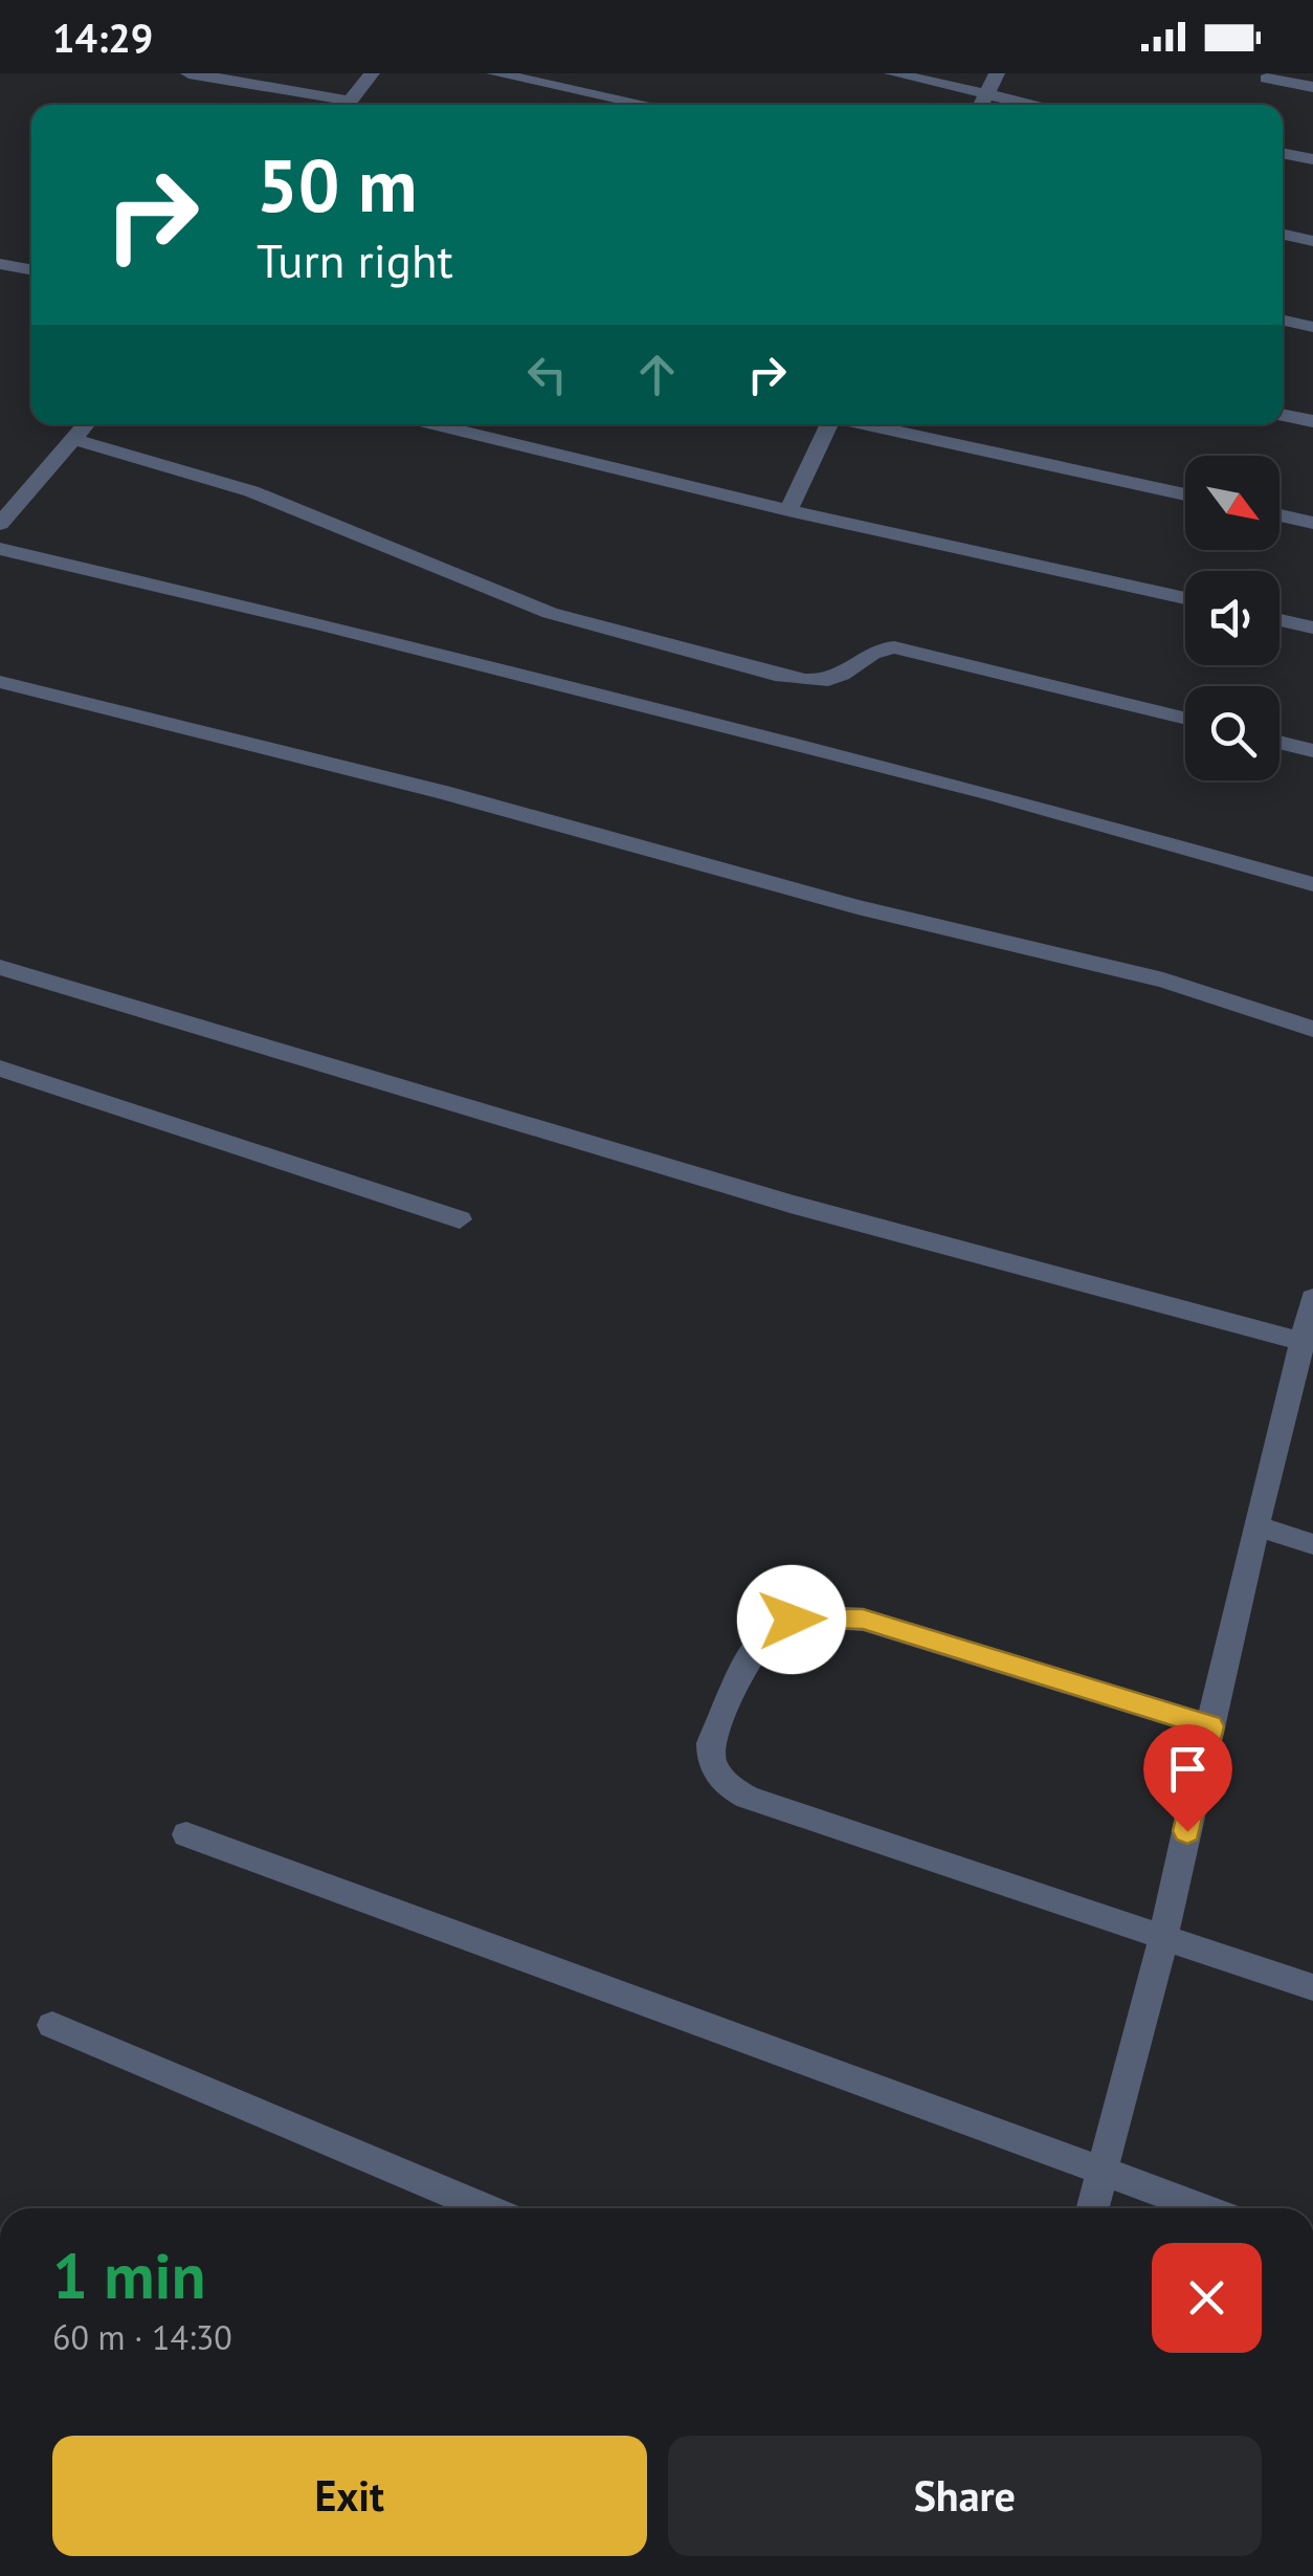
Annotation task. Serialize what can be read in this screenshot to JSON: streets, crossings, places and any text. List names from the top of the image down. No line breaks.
{"north":"bottom right","page":{"status":"14:29","turn":["50 m","Turn right"],"heading":["1 min","60 m · 14:30"],"buttons":["Exit","Share"]}}
